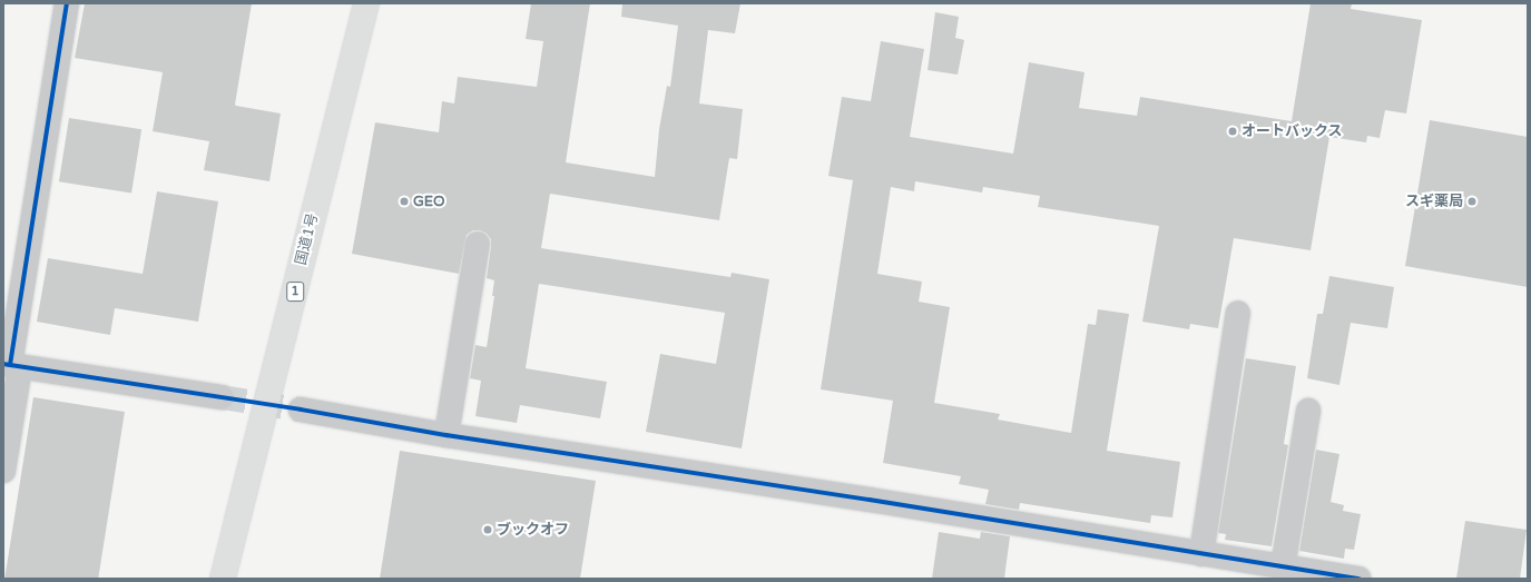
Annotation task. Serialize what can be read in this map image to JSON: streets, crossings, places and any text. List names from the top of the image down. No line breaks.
{"streets":{"highway":["国道1号","1"]},"places":["オートバックス","GEO","スギ薬局","ブックオフ"]}
